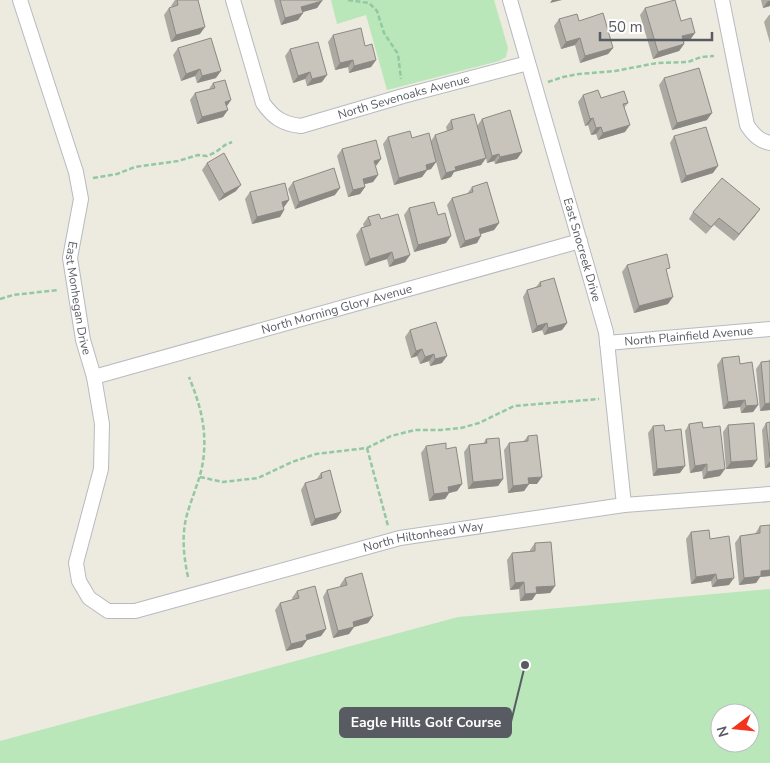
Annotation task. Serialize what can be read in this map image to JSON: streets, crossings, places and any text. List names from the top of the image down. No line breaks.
{"streets":{"street":["North Sevenoaks Avenue","East Snocreek Drive","East Monhegan Drive","North Morning Glory Avenue","North Plainfield Avenue","North Hiltonhead Way"]},"crossings":[["North Sevenoaks Avenue","East Snocreek Drive"],["East Snocreek Drive","North Morning Glory Avenue"],["East Snocreek Drive","North Plainfield Avenue"],["East Snocreek Drive","North Hiltonhead Way"],["East Monhegan Drive","North Morning Glory Avenue"],["East Monhegan Drive","North Hiltonhead Way"]],"places":["Eagle Hills Golf Course"],"scale_bar":"50 m","north":"left"}
